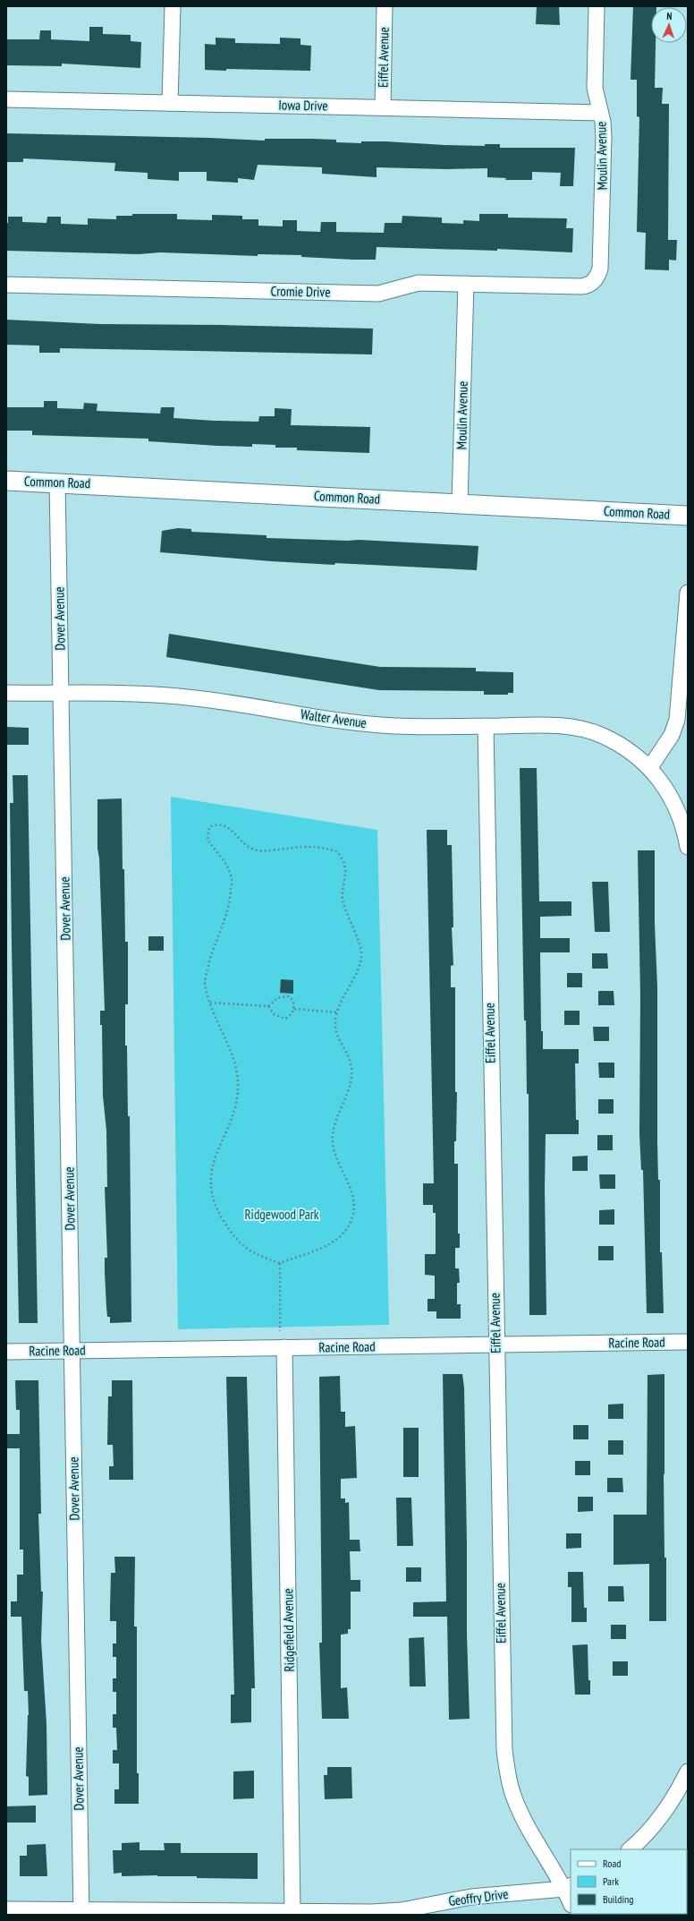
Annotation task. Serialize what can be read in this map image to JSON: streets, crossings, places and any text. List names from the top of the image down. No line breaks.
{"streets":{"street":["Eiffel Avenue","Iowa Drive","Moulin Avenue","Cromie Drive","Common Road","Dover Avenue","Walter Avenue","Racine Road","Ridgefield Avenue","Geoffry Drive"]},"crossings":[["Eiffel Avenue","Iowa Drive"],["Eiffel Avenue","Walter Avenue"],["Eiffel Avenue","Racine Road"],["Eiffel Avenue","Geoffry Drive"],["Iowa Drive","Moulin Avenue"],["Moulin Avenue","Cromie Drive"],["Moulin Avenue","Common Road"],["Common Road","Dover Avenue"],["Dover Avenue","Walter Avenue"],["Dover Avenue","Racine Road"],["Dover Avenue","Geoffry Drive"],["Racine Road","Ridgefield Avenue"],["Ridgefield Avenue","Geoffry Drive"]],"parks":["Ridgewood Park"],"legend":["Road","Park","Building"],"north":"top"}
